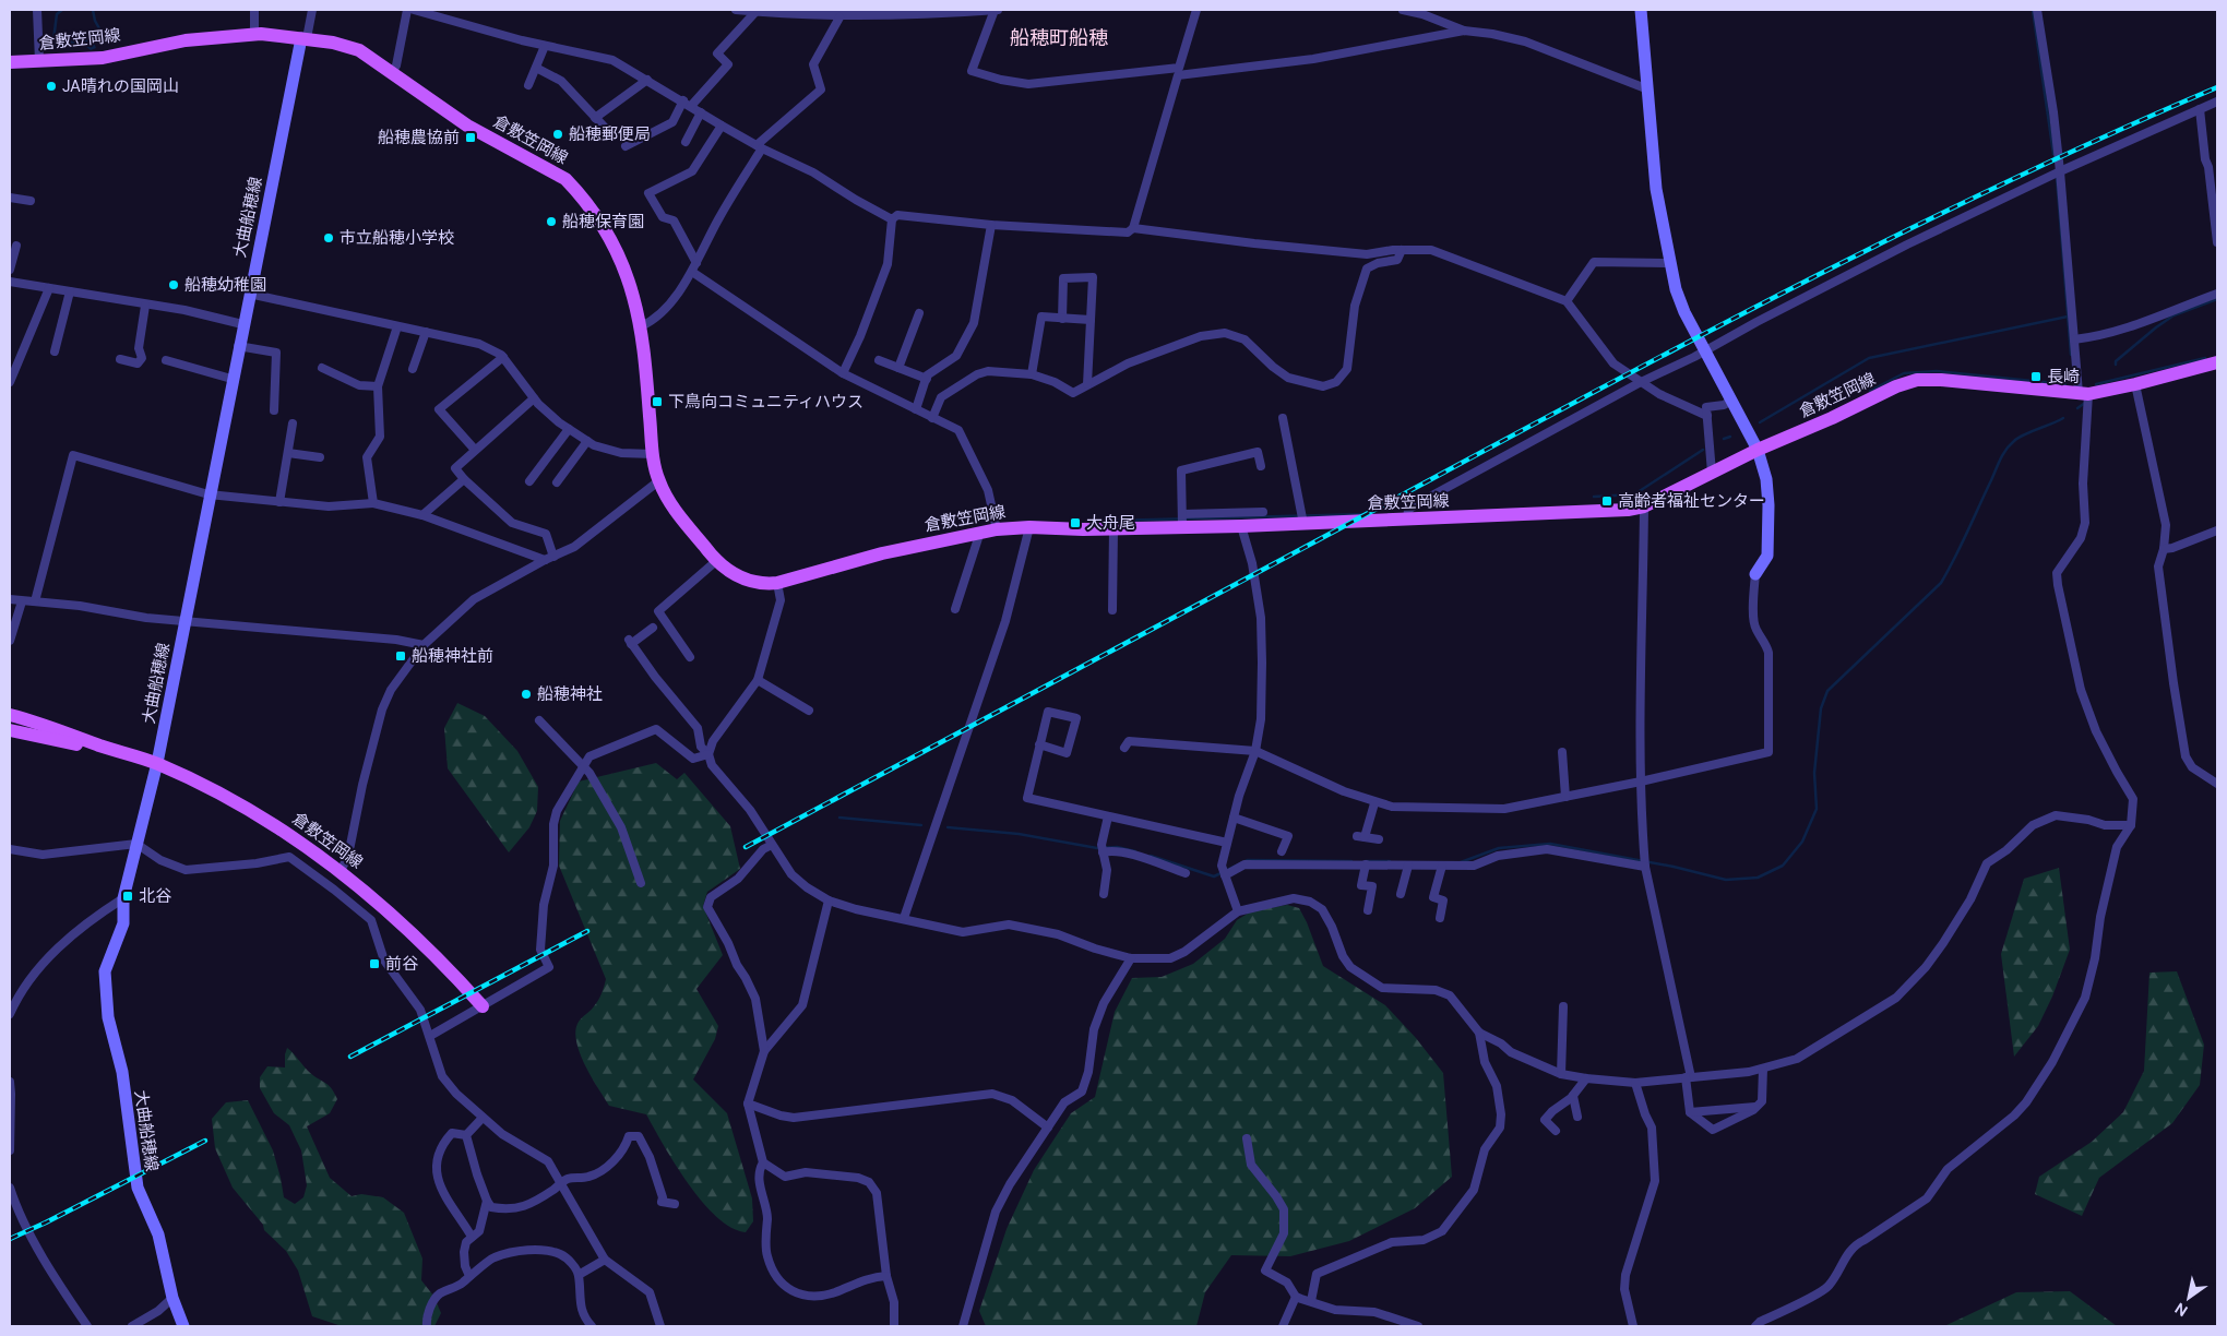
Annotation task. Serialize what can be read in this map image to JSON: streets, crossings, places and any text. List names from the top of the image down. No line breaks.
{"streets":{"main road":["倉敷笠岡線","大曲船穂線"]},"crossings":[["倉敷笠岡線","大曲船穂線"]],"districts":["船穂町船穂"],"places":{"other":["JA晴れの国岡山","船穂郵便局","船穂保育園","市立船穂小学校","船穂幼稚園","船穂神社"],"transit":["船穂農協前","長崎","下鳥向コミュニティハウス","高齢者福祉センター","大舟尾","船穂神社前","北谷","前谷"]},"north":"bottom left"}
